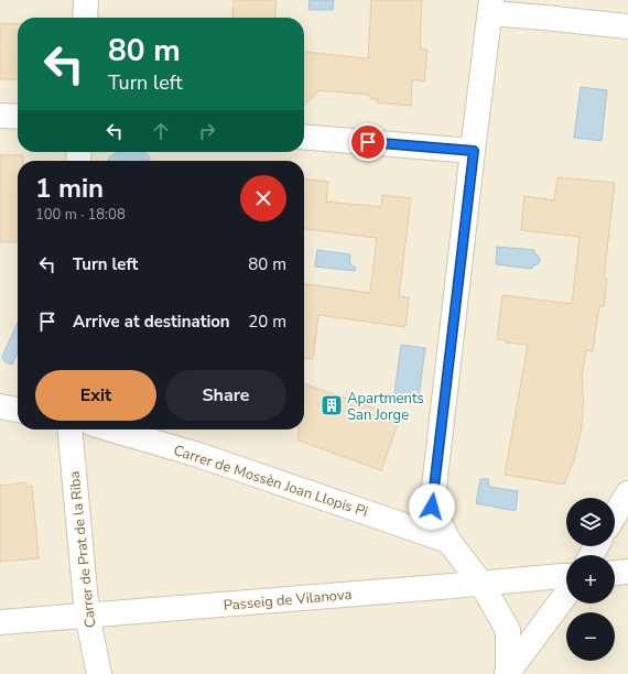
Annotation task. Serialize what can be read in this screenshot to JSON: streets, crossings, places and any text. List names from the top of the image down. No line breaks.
{"streets":{"street":["Carrer de Mossèn Joan Llopis Pi","Carrer de Prat de la Riba","Passeig de Vilanova"]},"crossings":[["Carrer de Prat de la Riba","Passeig de Vilanova"]],"places":{"building":["Apartments San Jorge"]},"page":{"turn":["80 m","Turn left"],"heading":["1 min","100 m · 18:08"],"list":[{"name":"Turn left","value":"80 m"},{"name":"Arrive at destination","value":"20 m"}],"buttons":["Exit","Share"],"map_buttons":["+","−"]}}
